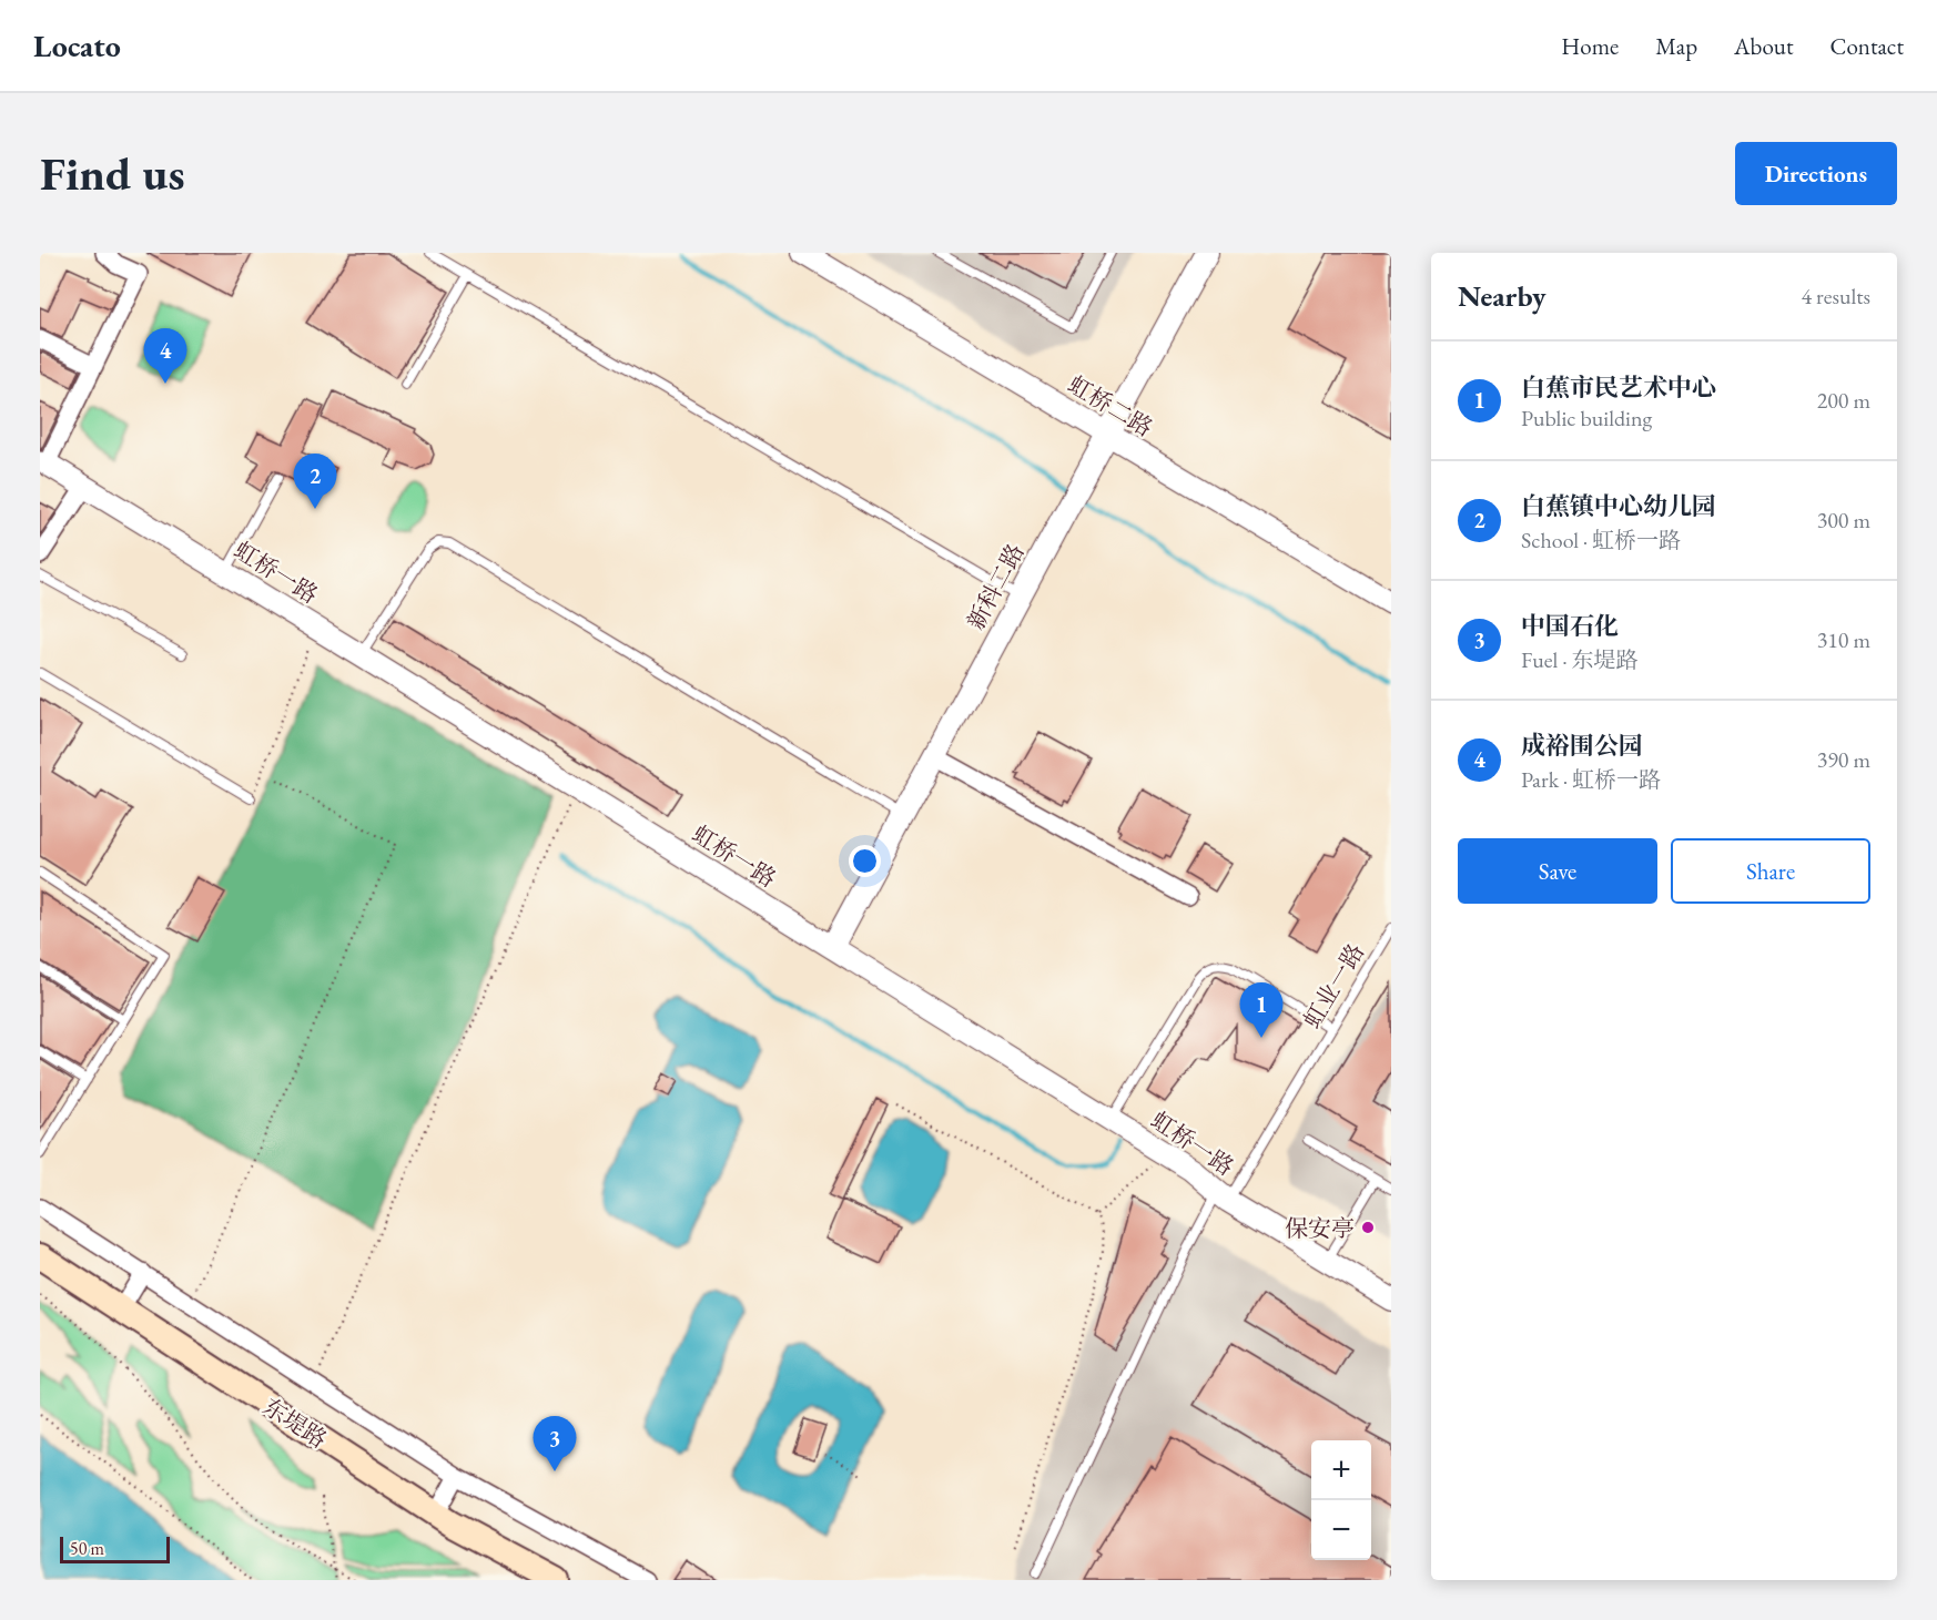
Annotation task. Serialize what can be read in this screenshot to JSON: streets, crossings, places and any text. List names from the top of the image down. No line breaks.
{"streets":{"main road":["东堤路"],"street":["虹桥二路","虹桥一路","新科二路"],"lane":["虹业一路"]},"crossings":[["虹桥二路","新科二路"],["虹桥一路","新科二路"],["虹桥一路","虹业一路"]],"places":["保安亭"],"scale_bar":"50 m","page":{"header":"Locato","nav":["Home","Map","About","Contact"],"buttons":["Directions",["Save","Share"]],"title":"Find us","heading":["Nearby","4 results"],"pins":["4","2","1","3"],"list":[{"mark":"1","name":"白蕉市民艺术中心","note":"Public building","value":"200 m"},{"mark":"2","name":"白蕉镇中心幼儿园","note":"School · 虹桥一路","value":"300 m"},{"mark":"3","name":"中国石化","note":"Fuel · 东堤路","value":"310 m"},{"mark":"4","name":"成裕围公园","note":"Park · 虹桥一路","value":"390 m"}],"map_buttons":["+","−"],"scale":"50 m"}}
